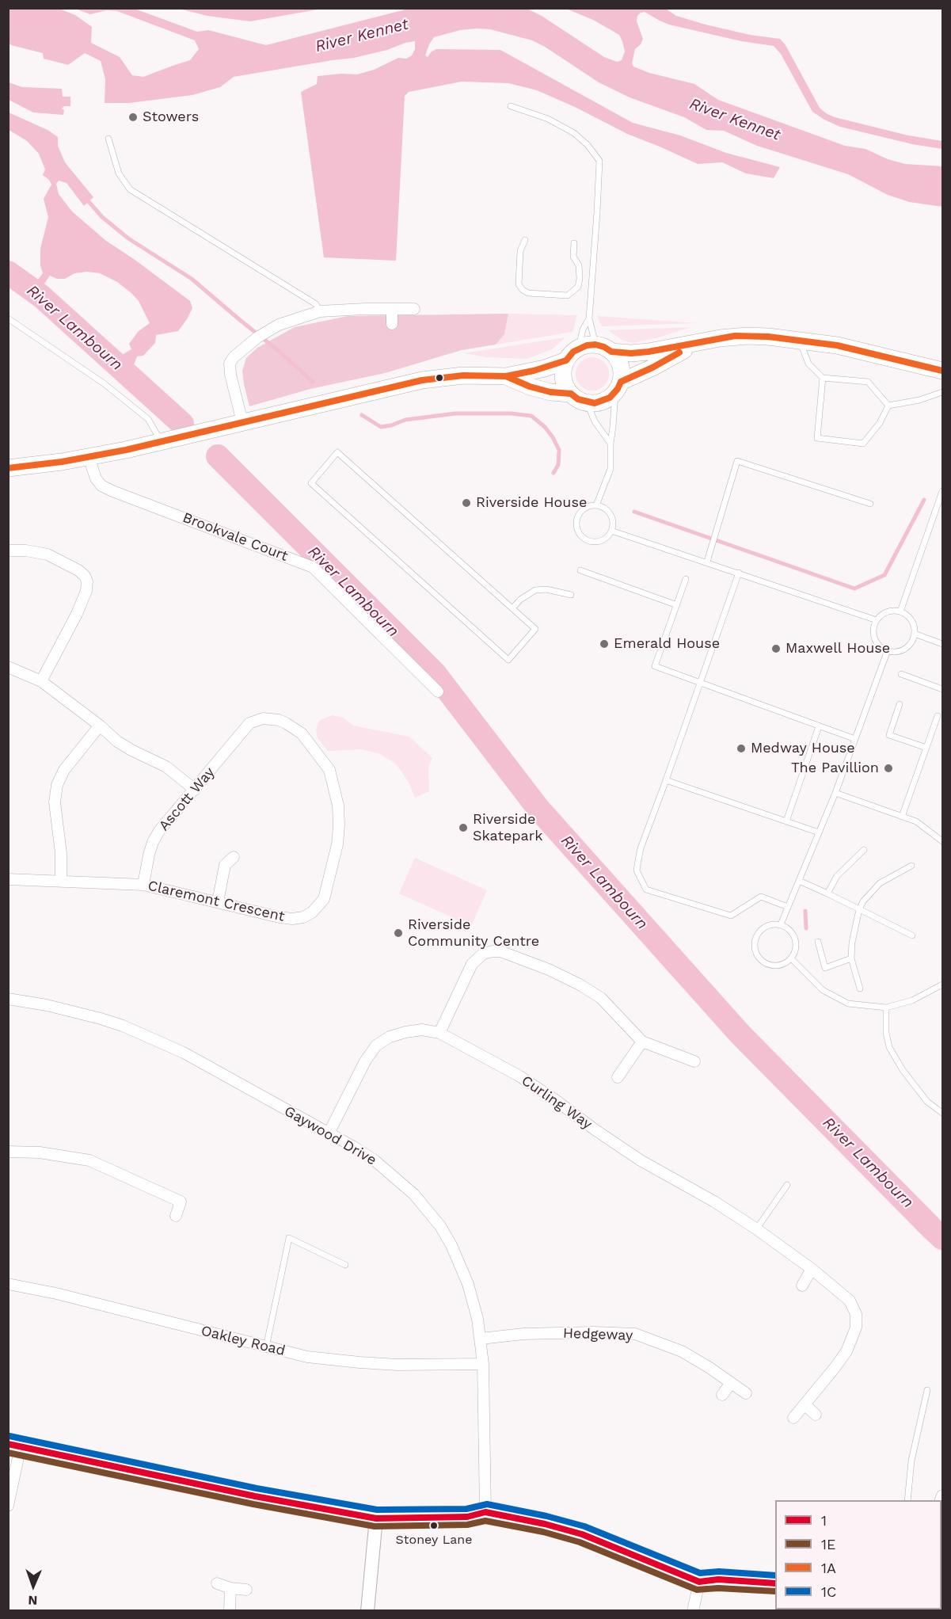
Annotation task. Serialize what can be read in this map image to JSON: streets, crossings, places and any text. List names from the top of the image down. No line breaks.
{"streets":{"street":["Brookvale Court","Ascott Way","Claremont Crescent","Curling Way","Gaywood Drive","Hedgeway","Oakley Road"]},"crossings":[["Ascott Way","Claremont Crescent"],["Curling Way","Gaywood Drive"],["Gaywood Drive","Hedgeway"],["Gaywood Drive","Oakley Road"]],"water":["River Kennet","River Lambourn"],"places":["Stowers","Riverside House","Emerald House","Maxwell House","Medway House","The Pavillion","Riverside Skatepark","Riverside Community Centre","Stoney Lane"],"lines":["transit line 1A","transit line 1C","transit line 1","transit line 1E"],"legend":["1","1E","1A","1C"],"north":"bottom"}
